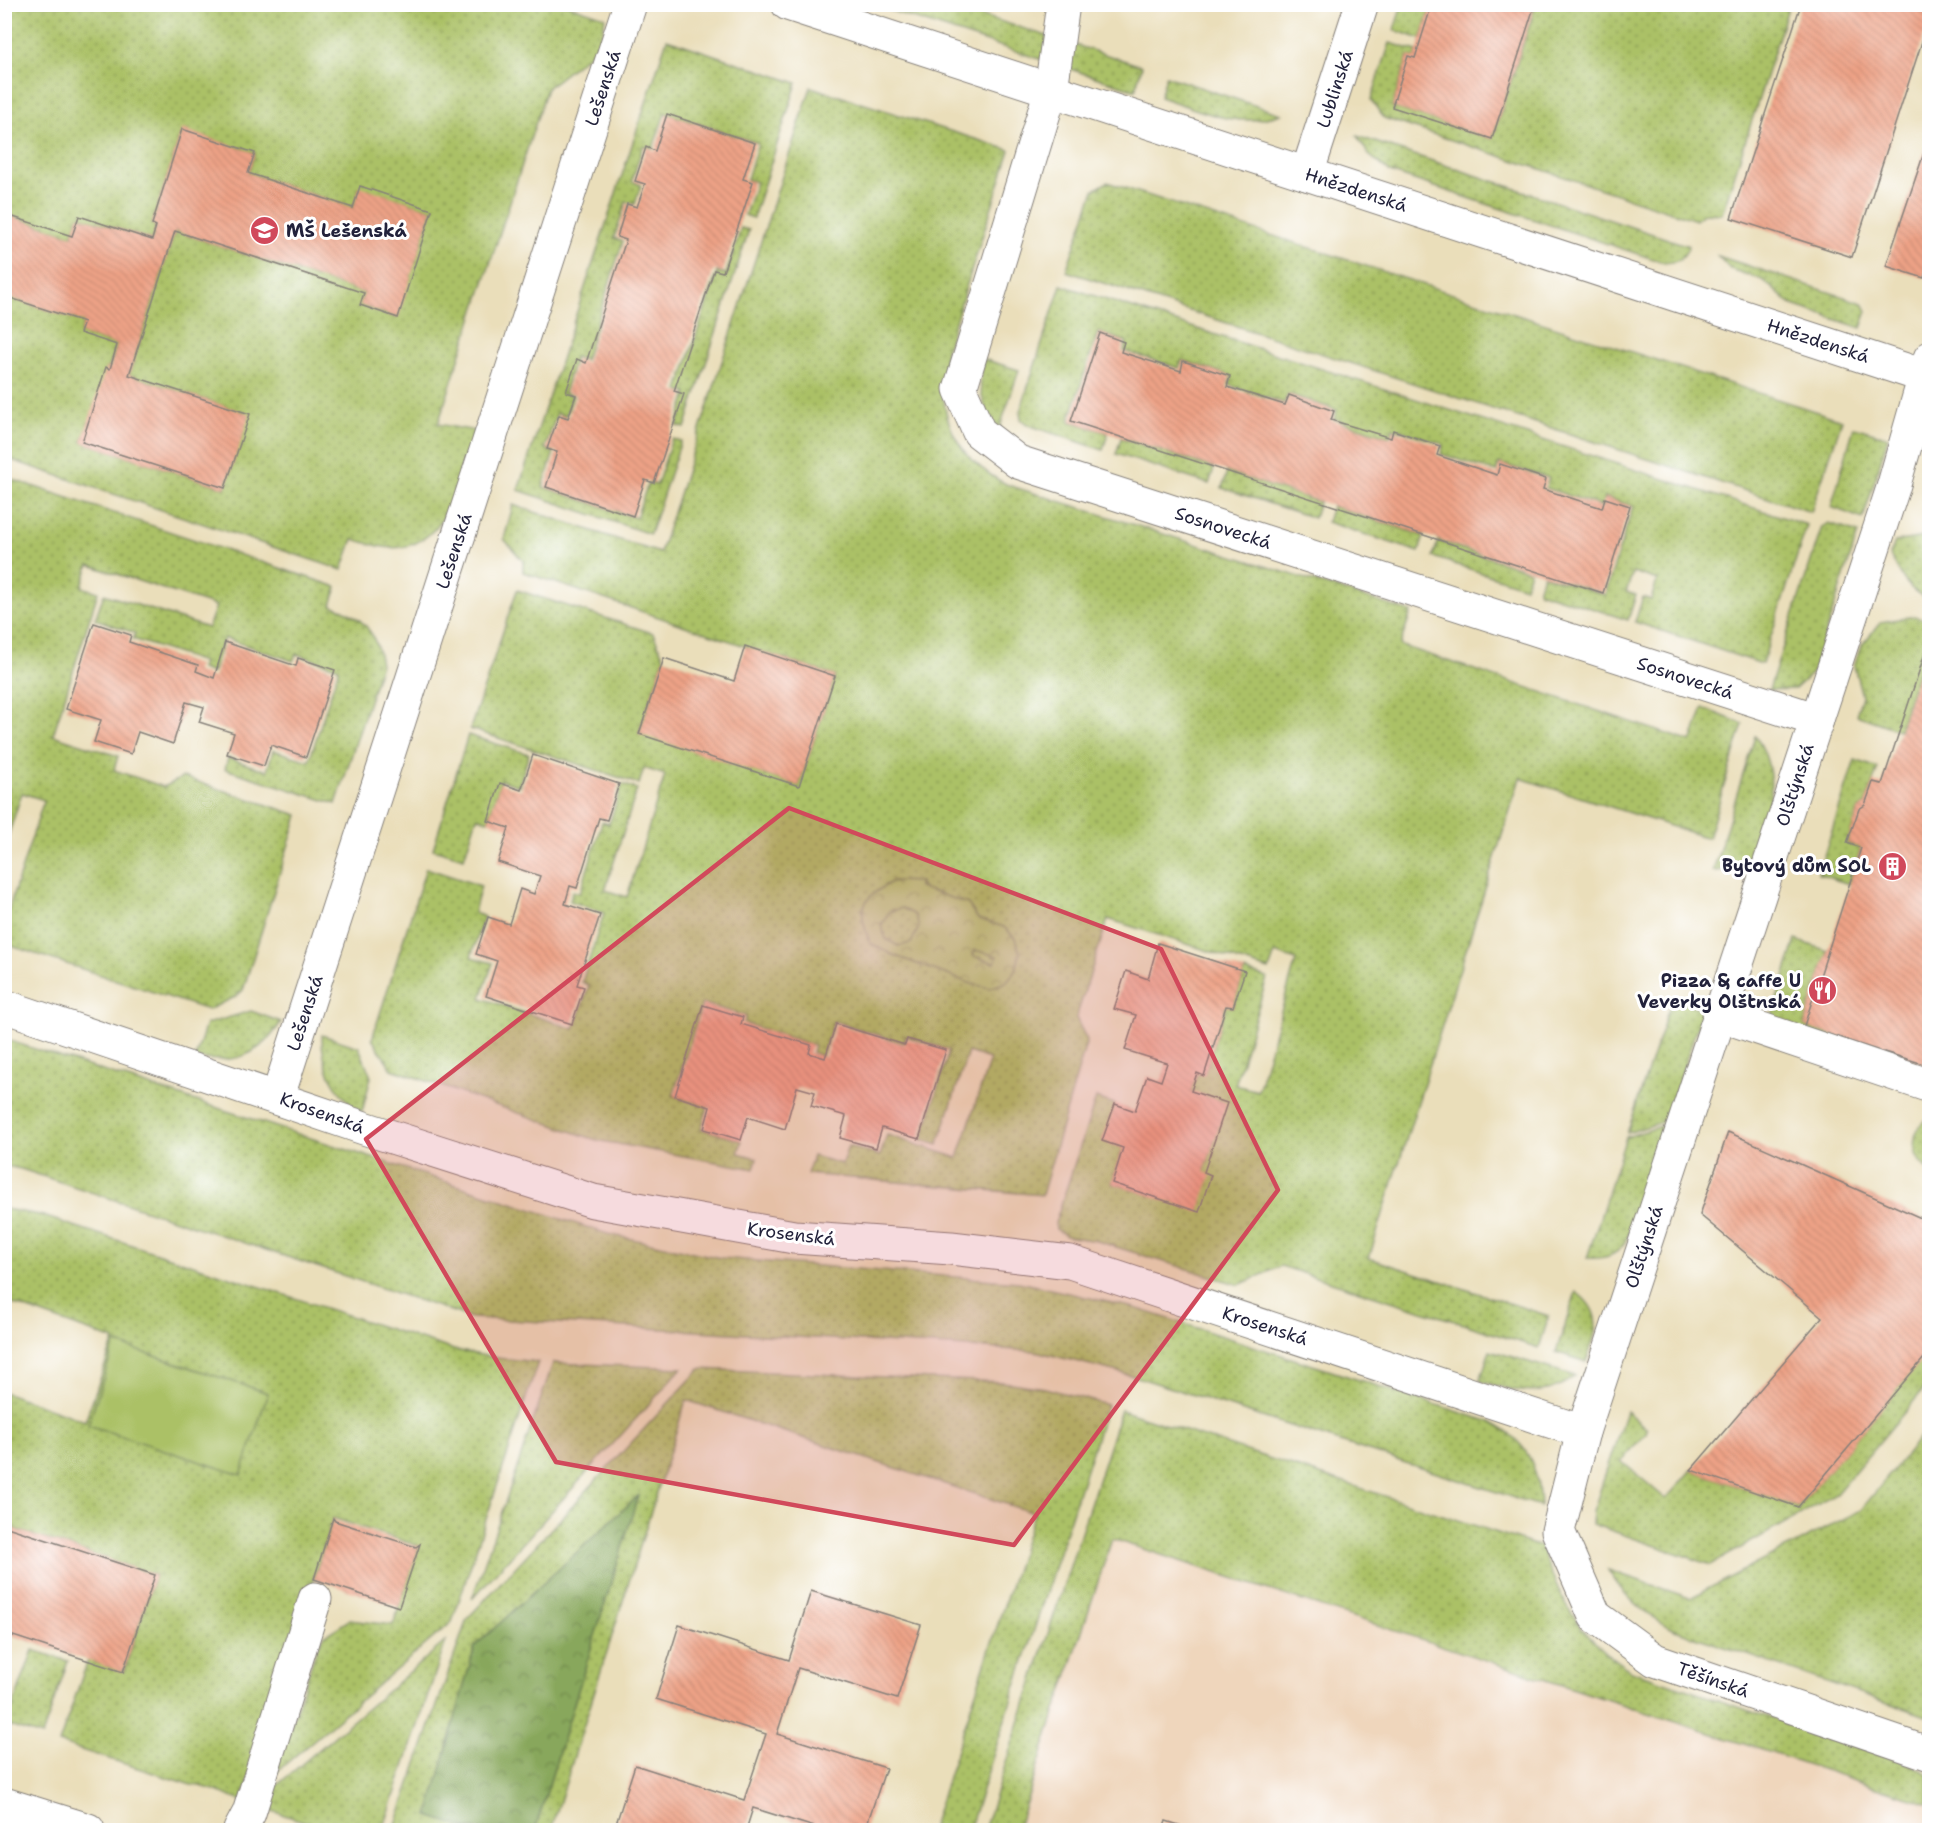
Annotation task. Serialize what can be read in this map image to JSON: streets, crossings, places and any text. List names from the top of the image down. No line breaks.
{"streets":{"street":["Lešenská","Lublinská","Hnězdenská","Sosnovecká","Olštýnská","Krosenská","Těšínská"]},"crossings":[["Lešenská","Krosenská"],["Lublinská","Hnězdenská"],["Hnězdenská","Sosnovecká"],["Hnězdenská","Olštýnská"],["Sosnovecká","Olštýnská"],["Olštýnská","Krosenská"],["Olštýnská","Těšínská"]],"places":{"school or university":["MŠ Lešenská"],"building":["Bytový dům SOL"],"restaurant":["Pizza & caffe U Veverky Olštnská"]}}
